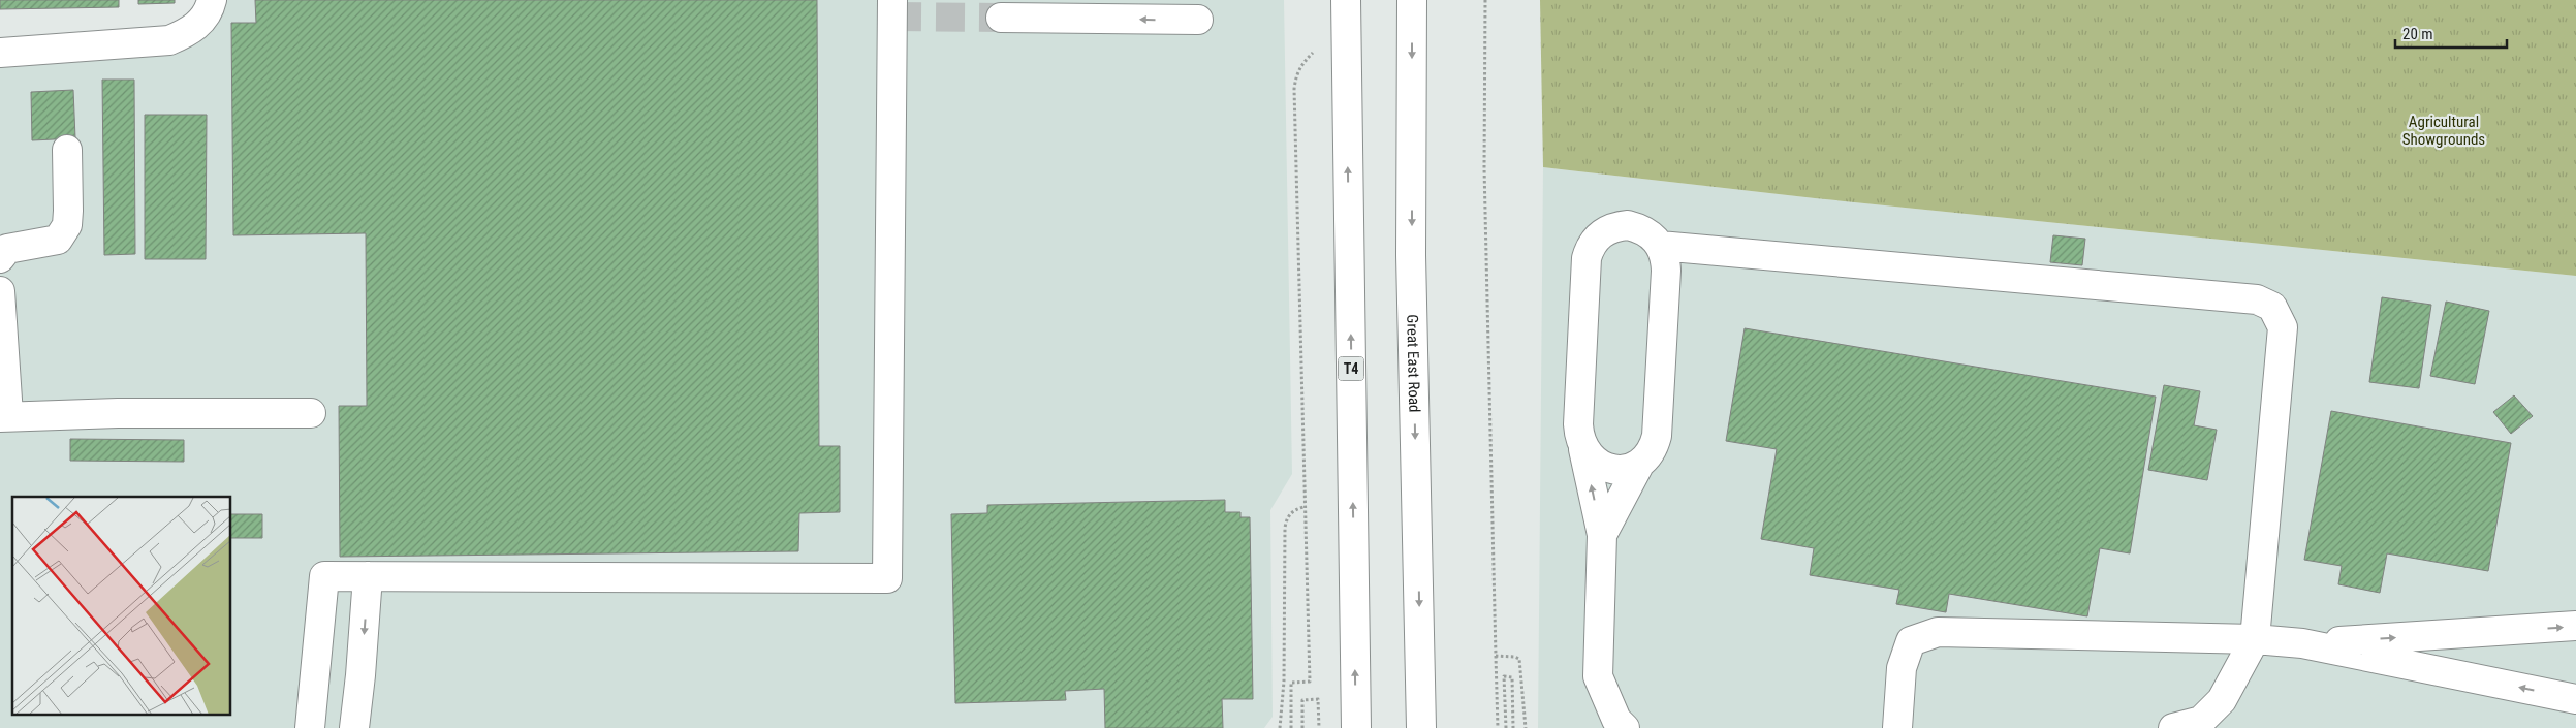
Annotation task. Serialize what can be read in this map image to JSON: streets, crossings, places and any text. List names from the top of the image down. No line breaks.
{"streets":{"main road":["Great East Road","T4"]},"parks":["Agricultural Showgrounds"],"scale_bar":"20 m"}
